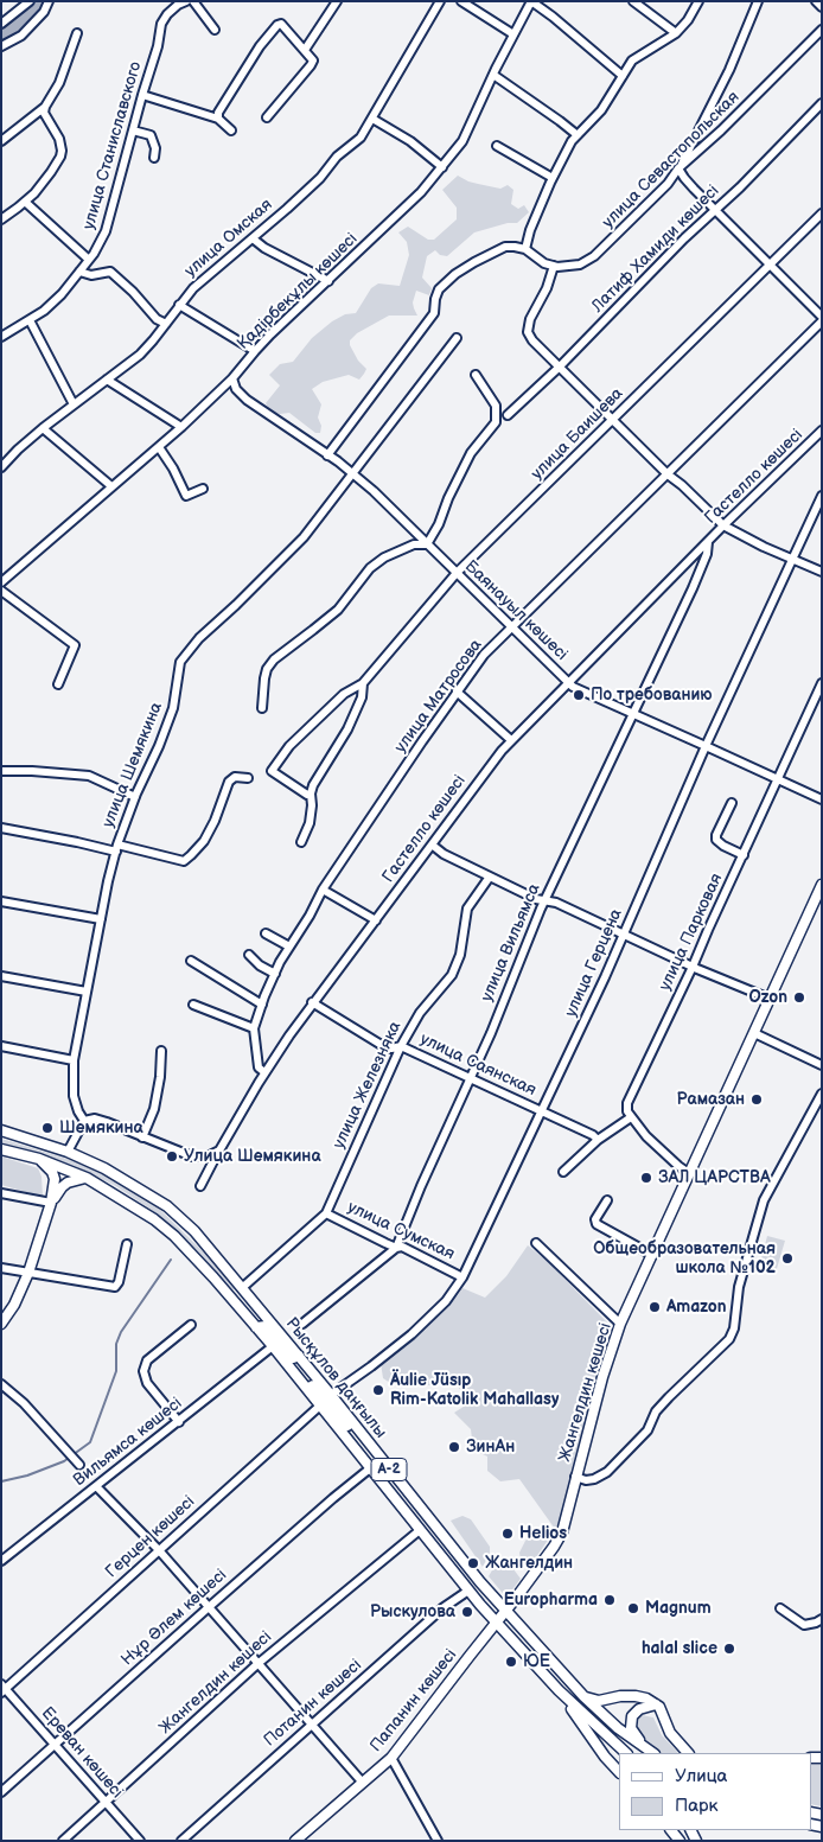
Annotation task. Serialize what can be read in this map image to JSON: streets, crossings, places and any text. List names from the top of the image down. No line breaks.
{"streets":{"main road":["Рысқұлов даңғылы","Жангелдин көшесі","A-2","Папанин көшесі"],"street":["улица Станиславского","улица Севастопольская","улица Омская","Латиф Хамиди көшесі","Қадірбекұлы көшесі","улица Баишева","Гастелло көшесі","Баянауыл көшесі","улица Матросова","улица Шемякина","улица Парковая","улица Вильямса","улица Герцена","улица Саянская","улица Железняка","улица Сумская","Вильямса көшесі","Герцен көшесі","Нұр Әлем көшесі","Потанин көшесі","Ереван көшесі"]},"crossings":[["Қадірбекұлы көшесі","Баянауыл көшесі"],["улица Баишева","Баянауыл көшесі"],["Гастелло көшесі","Баянауыл көшесі"],["Гастелло көшесі","улица Матросова"],["Гастелло көшесі","улица Вильямса"],["Гастелло көшесі","улица Саянская"],["Баянауыл көшесі","улица Матросова"],["Баянауыл көшесі","улица Шемякина"],["Баянауыл көшесі","улица Парковая"],["Баянауыл көшесі","улица Вильямса"],["Баянауыл көшесі","улица Герцена"],["улица Вильямса","улица Саянская"],["улица Вильямса","улица Сумская"],["улица Герцена","улица Саянская"],["улица Герцена","улица Сумская"],["улица Герцена","Рысқұлов даңғылы"],["улица Саянская","улица Железняка"],["улица Железняка","улица Сумская"],["улица Железняка","Рысқұлов даңғылы"],["Рысқұлов даңғылы","Жангелдин көшесі"],["Рысқұлов даңғылы","Вильямса көшесі"],["Рысқұлов даңғылы","Герцен көшесі"],["Рысқұлов даңғылы","Нұр Әлем көшесі"],["Рысқұлов даңғылы","Папанин көшесі"],["Рысқұлов даңғылы","Потанин көшесі"],["Жангелдин көшесі","Папанин көшесі"],["Жангелдин көшесі","Ереван көшесі"],["Герцен көшесі","Ереван көшесі"],["Нұр Әлем көшесі","Ереван көшесі"]],"places":["По требованию","Ozon","Рамазан","Шемякина","Улица Шемякина","ЗАЛ ЦАРСТВА","Общеобразовательная школа №102","Amazon","Äulie Jüsıp Rim-Katolik Mahallasy","ЗинАн","Helios","Жангелдин","Europharma","Magnum","Рыскулова","halal slice","ЮЕ"],"legend":["Улица","Парк"]}
